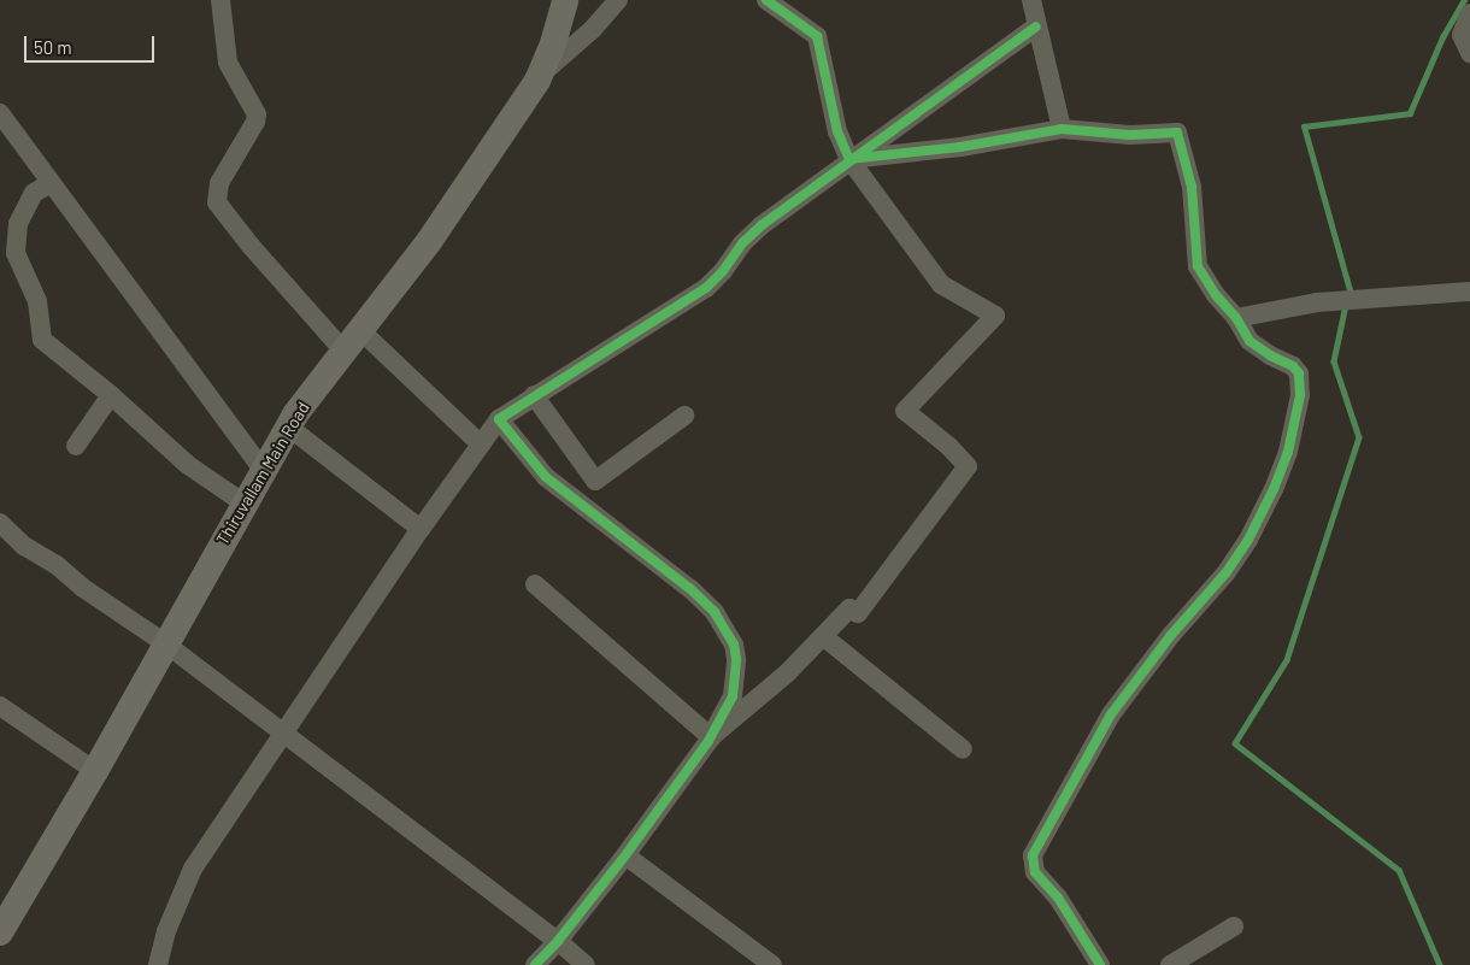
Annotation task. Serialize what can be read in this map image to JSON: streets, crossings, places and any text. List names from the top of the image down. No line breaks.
{"streets":{"main road":["Thiruvallam Main Road"]},"scale_bar":"50 m"}
